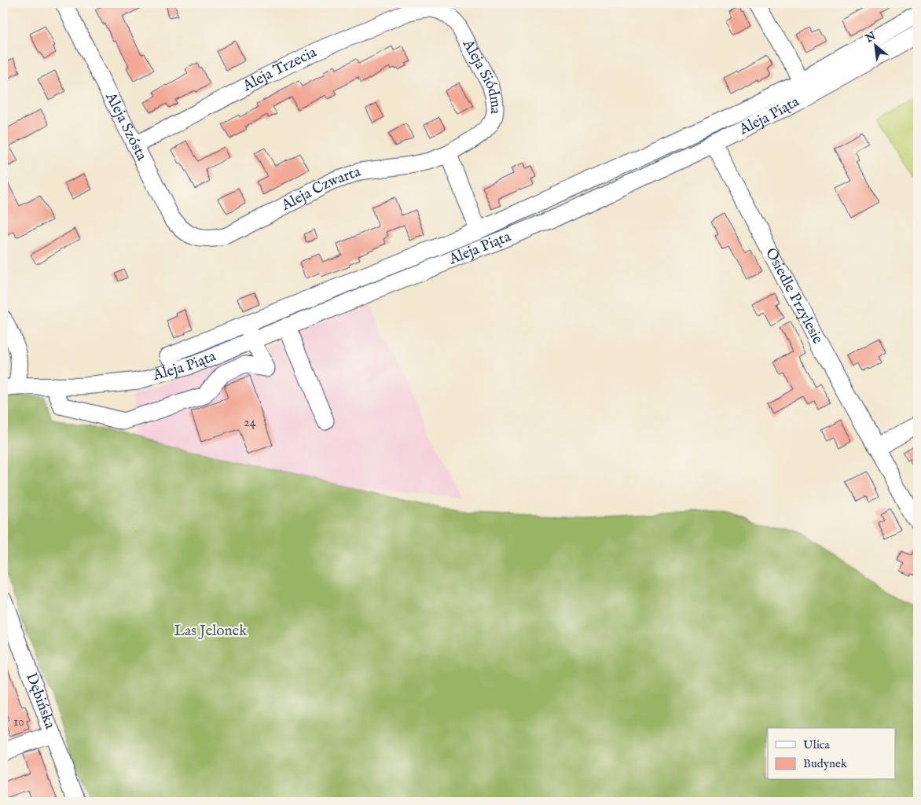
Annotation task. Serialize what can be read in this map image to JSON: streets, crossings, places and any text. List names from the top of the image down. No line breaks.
{"streets":{"street":["Aleja Trzecia","Aleja Siódma","Aleja Piąta","Aleja Szósta","Aleja Czwarta","Osiedle Przylesie","Dębińska"]},"crossings":[["Aleja Trzecia","Aleja Siódma"],["Aleja Trzecia","Aleja Szósta"],["Aleja Siódma","Aleja Czwarta"],["Aleja Piąta","Osiedle Przylesie"],["Aleja Szósta","Aleja Czwarta"]],"parks":["Las Jelonek"],"house_numbers":["24","10"],"legend":["Ulica","Budynek"],"north":"top left"}
